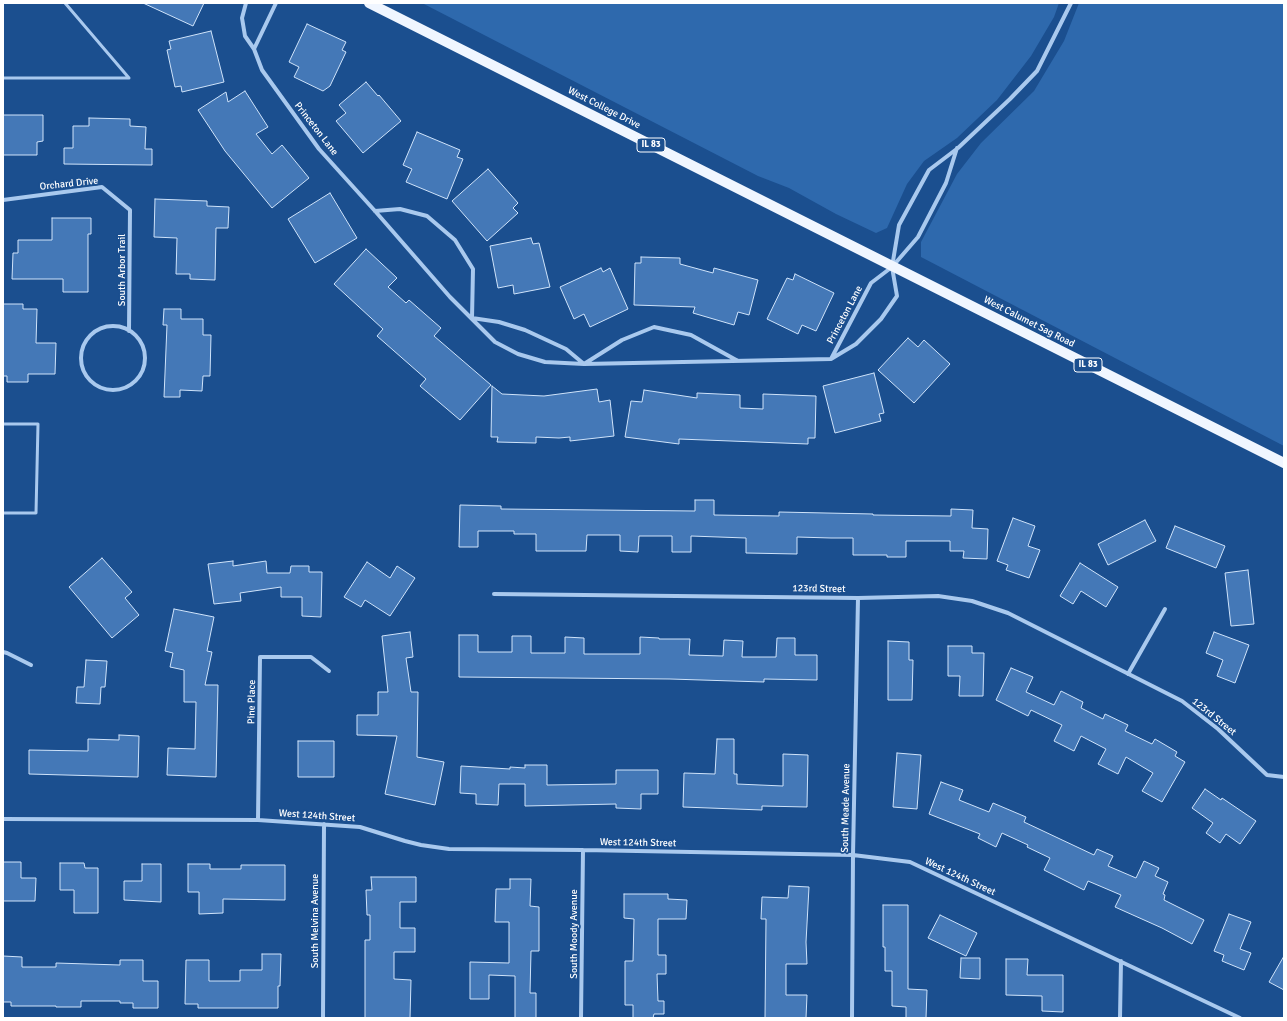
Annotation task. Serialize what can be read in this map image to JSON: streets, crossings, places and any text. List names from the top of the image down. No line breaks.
{"streets":{"main road":["West College Drive","IL 83","West Calumet Sag Road"],"street":["Princeton Lane","Orchard Drive","South Arbor Trail","123rd Street","Pine Place","South Meade Avenue","West 124th Street","South Melvina Avenue","South Moody Avenue"]},"crossings":[["West College Drive","Princeton Lane"],["West College Drive","West Calumet Sag Road"],["Princeton Lane","West Calumet Sag Road"],["Orchard Drive","South Arbor Trail"],["123rd Street","South Meade Avenue"],["Pine Place","West 124th Street"],["South Meade Avenue","West 124th Street"],["West 124th Street","South Melvina Avenue"],["West 124th Street","South Moody Avenue"]]}
